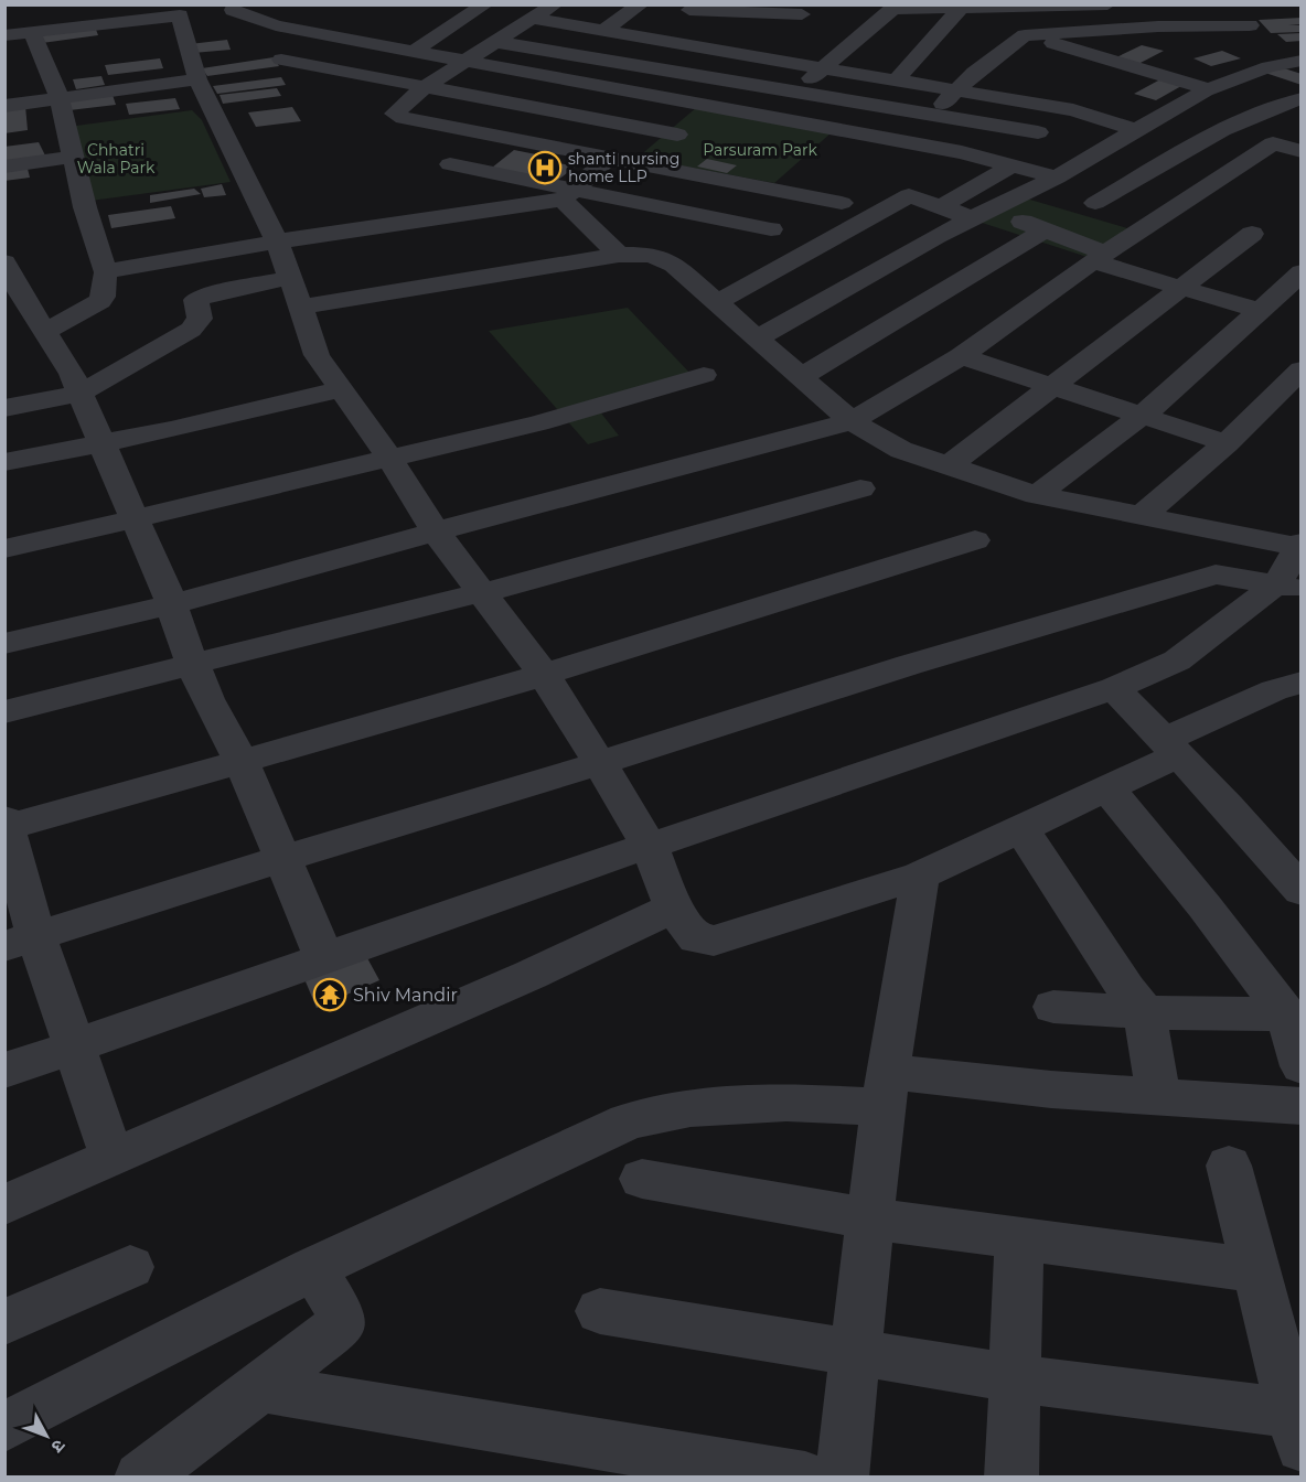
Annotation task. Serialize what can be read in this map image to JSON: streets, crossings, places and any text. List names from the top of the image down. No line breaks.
{"parks":["Chhatri Wala Park","Parsuram Park"],"places":{"hospital":["shanti nursing home LLP"],"temple":["Shiv Mandir"]},"north":"bottom right"}
